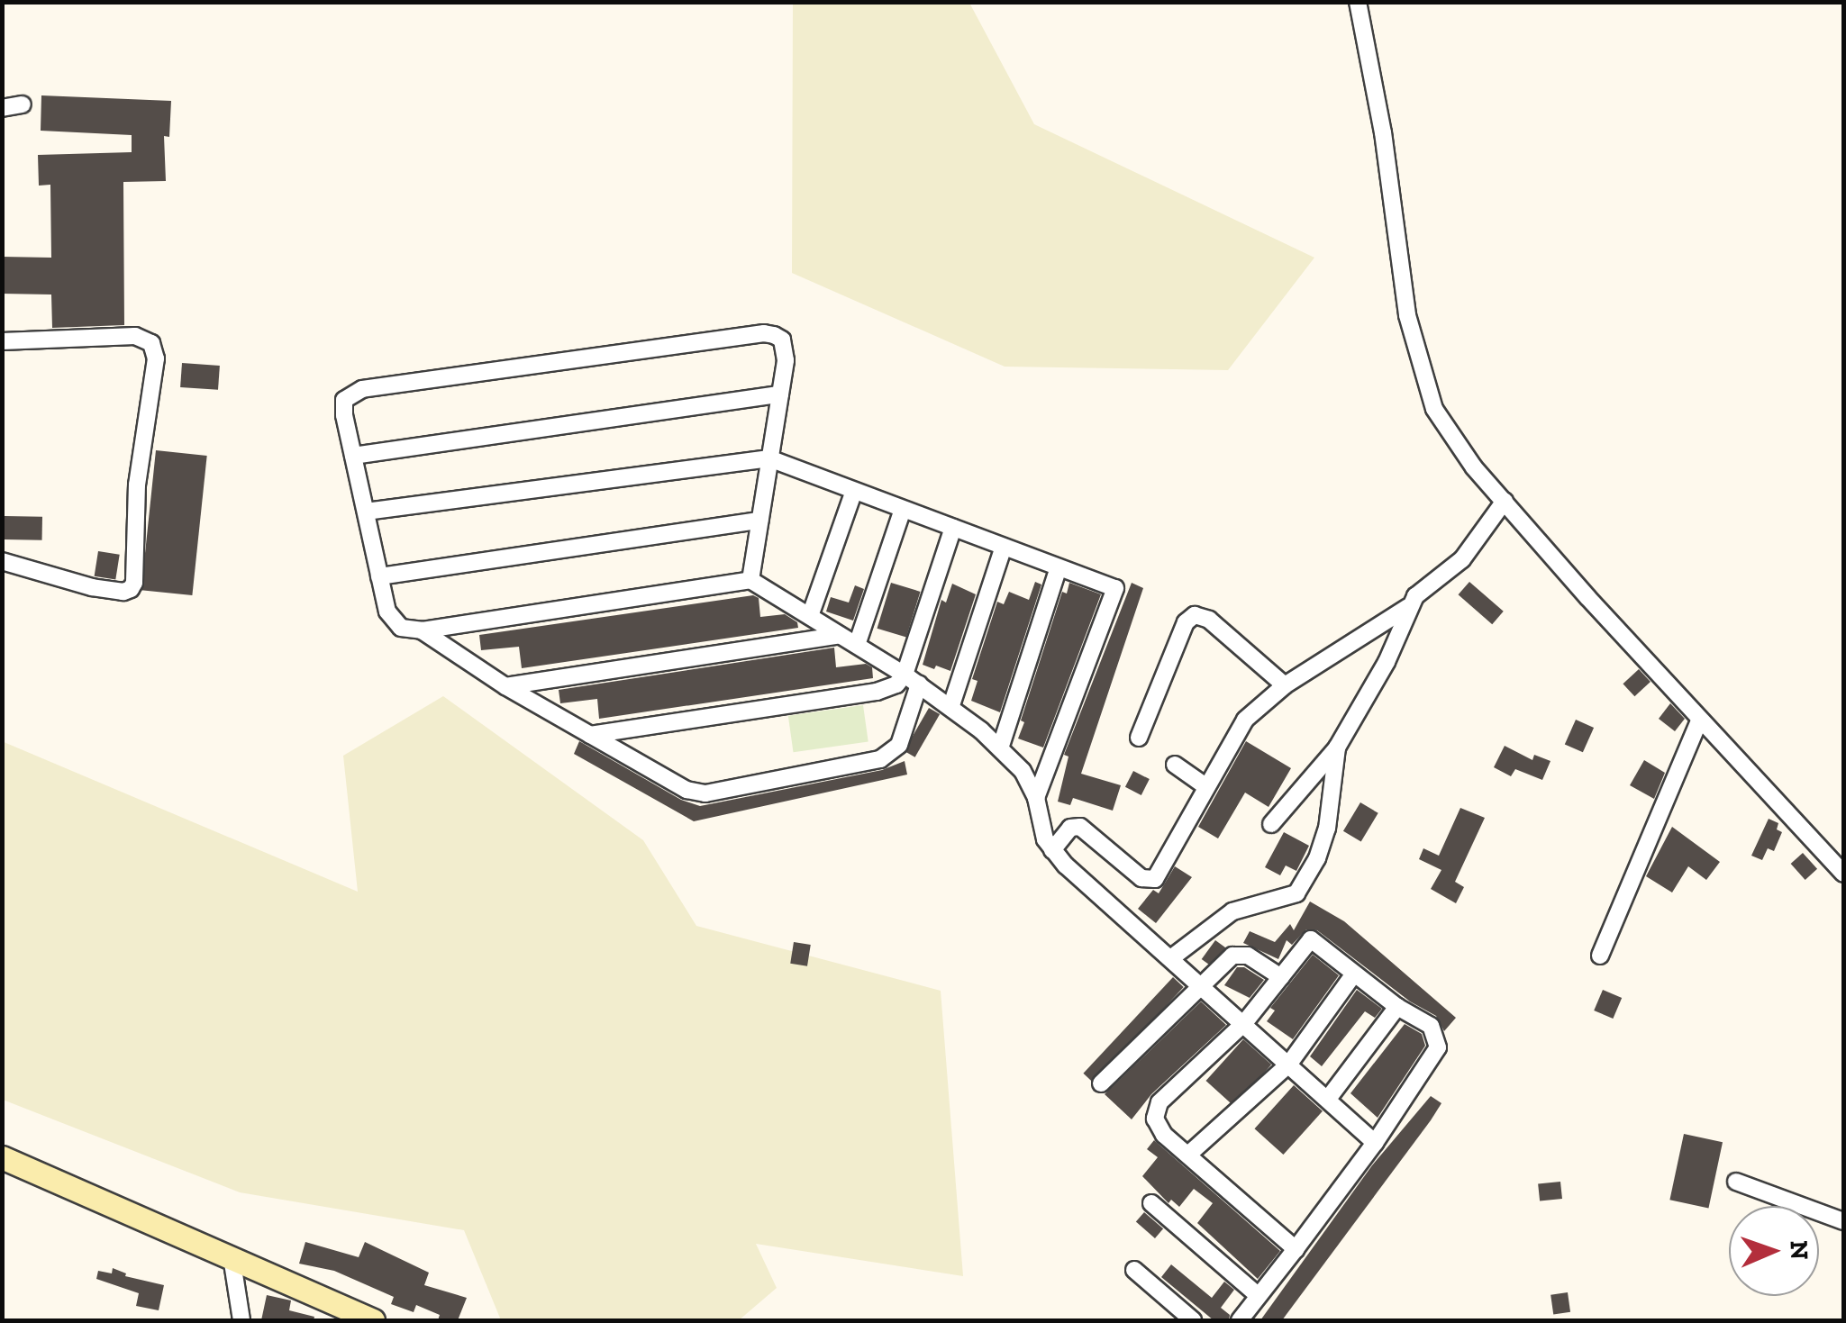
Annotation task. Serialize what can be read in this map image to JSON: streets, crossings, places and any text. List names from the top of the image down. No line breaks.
{"north":"right"}
